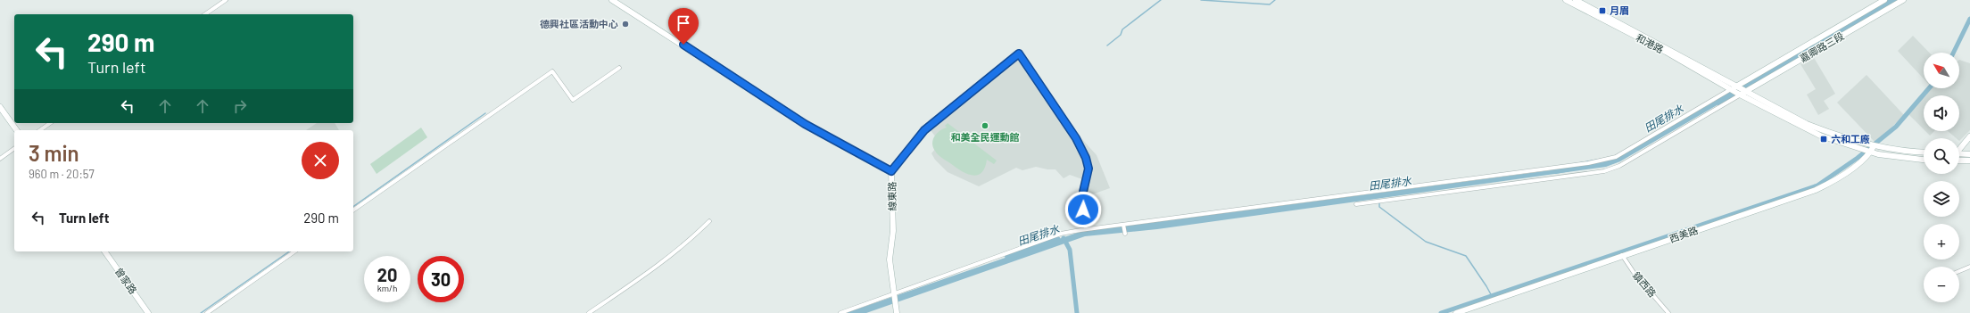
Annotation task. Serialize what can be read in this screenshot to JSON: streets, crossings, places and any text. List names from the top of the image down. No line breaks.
{"streets":{"street":["和港路","嘉卿路三段","線東路","西美路","曾家路","鎮西路"]},"crossings":[["和港路","嘉卿路三段"],["和港路","西美路"],["西美路","鎮西路"]],"water":["田尾排水"],"places":{"transit":["月眉","六和工廠"],"other":["德興社區活動中心","和美全民運動館"]},"north":"top left","page":{"turn":["290 m","Turn left"],"map_buttons":["+","−"],"heading":["3 min","960 m · 20:57"],"list":[{"name":"Turn left","value":"290 m"}],"speed":"20 km/h","limit":"30"}}
